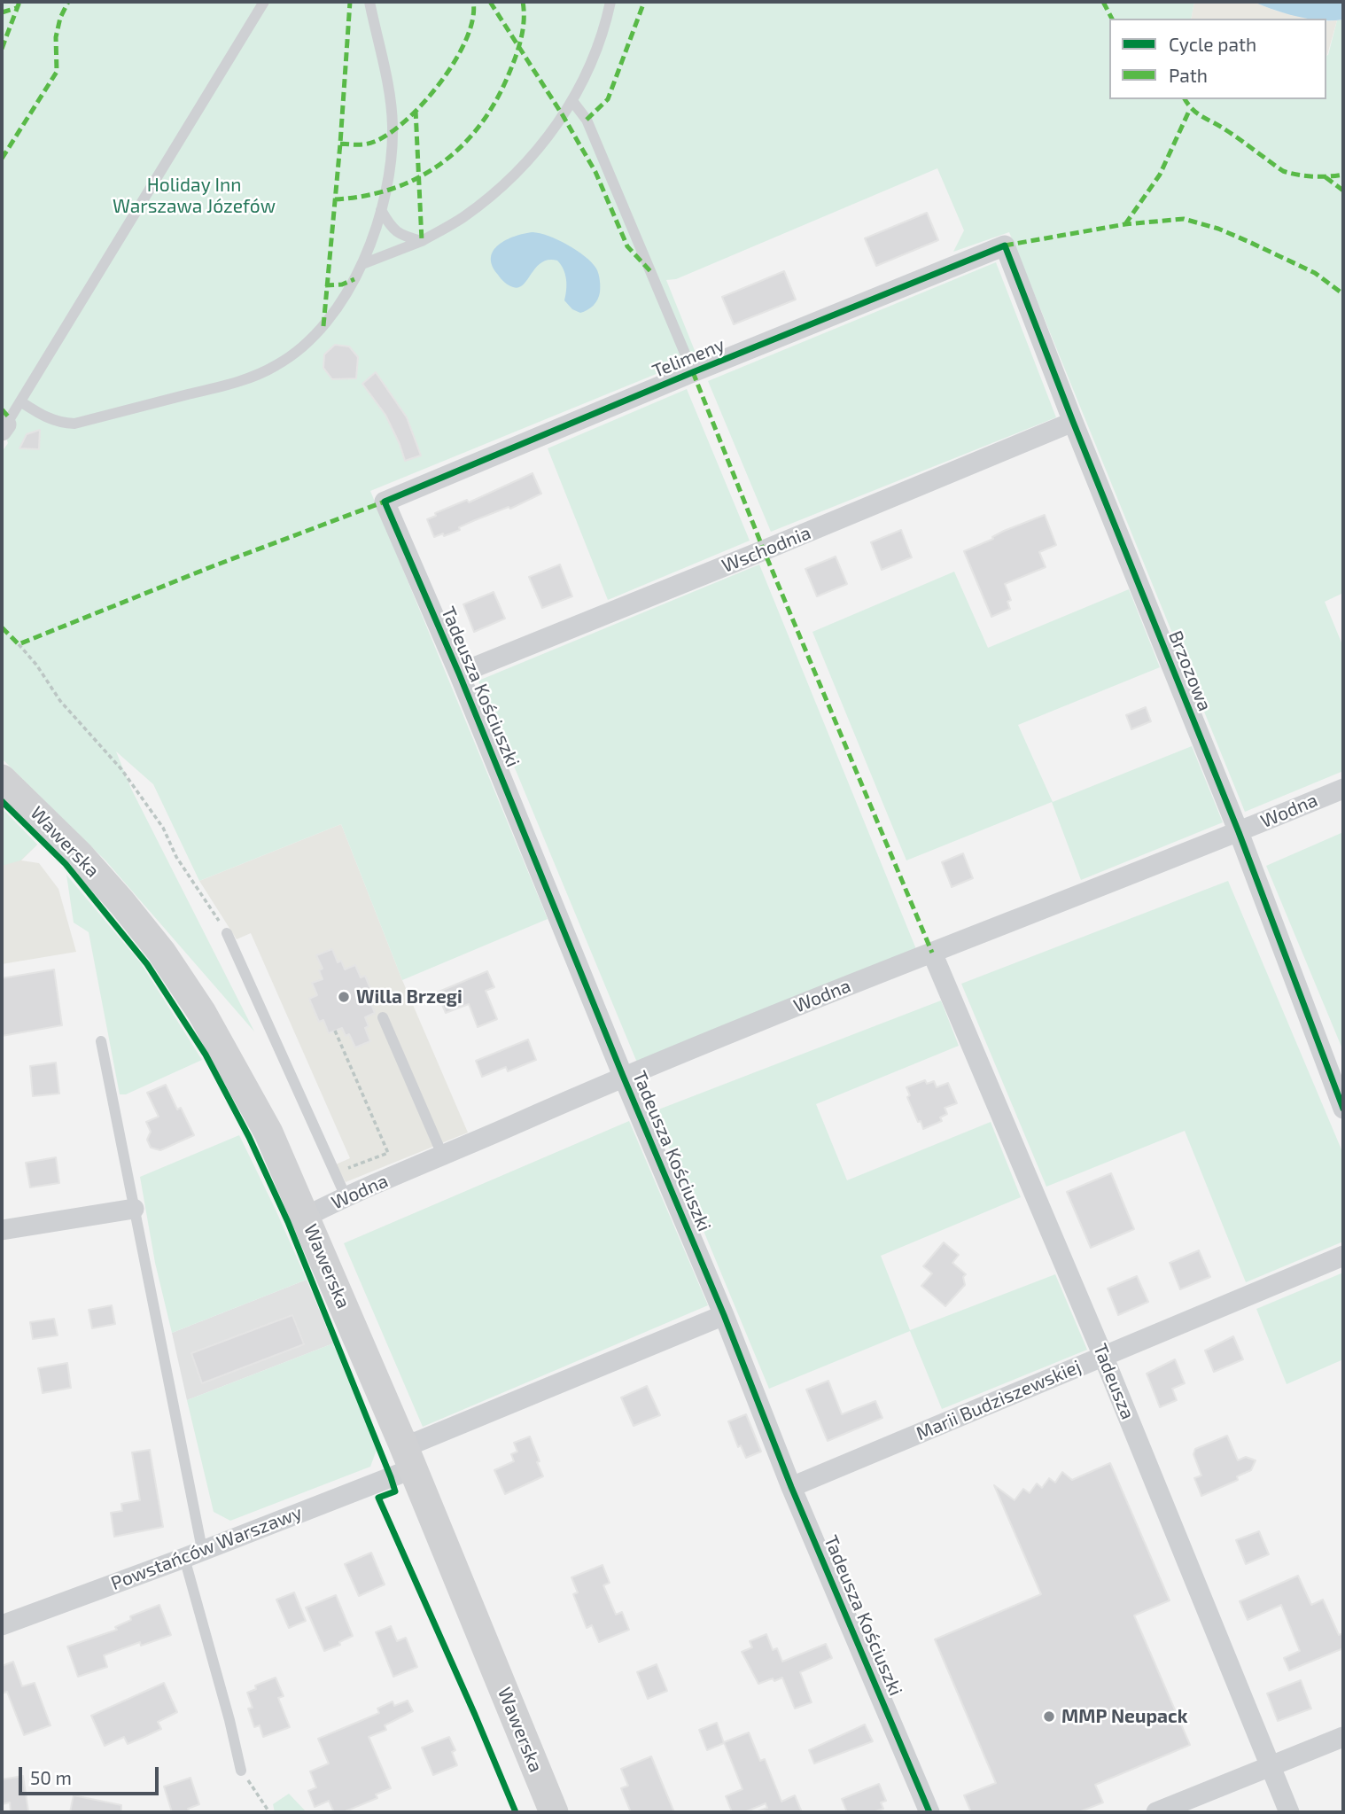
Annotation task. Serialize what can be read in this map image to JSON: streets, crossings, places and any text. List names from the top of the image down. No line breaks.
{"streets":{"main road":["Wawerska"],"street":["Telimeny","Wschodnia","Brzozowa","Tadeusza Kościuszki","Wodna","Tadeusza","Marii Budziszewskiej","Powstańców Warszawy"]},"crossings":[["Telimeny","Brzozowa"],["Telimeny","Tadeusza Kościuszki"],["Wschodnia","Brzozowa"],["Wschodnia","Tadeusza Kościuszki"],["Brzozowa","Wodna"],["Tadeusza Kościuszki","Wodna"],["Tadeusza Kościuszki","Marii Budziszewskiej"],["Tadeusza Kościuszki","Powstańców Warszawy"],["Wodna","Wawerska"],["Wodna","Tadeusza"],["Wawerska","Powstańców Warszawy"],["Tadeusza","Marii Budziszewskiej"]],"parks":["Holiday Inn Warszawa Józefów"],"places":["Willa Brzegi","MMP Neupack"],"legend":["Cycle path","Path"],"scale_bar":"50 m"}
